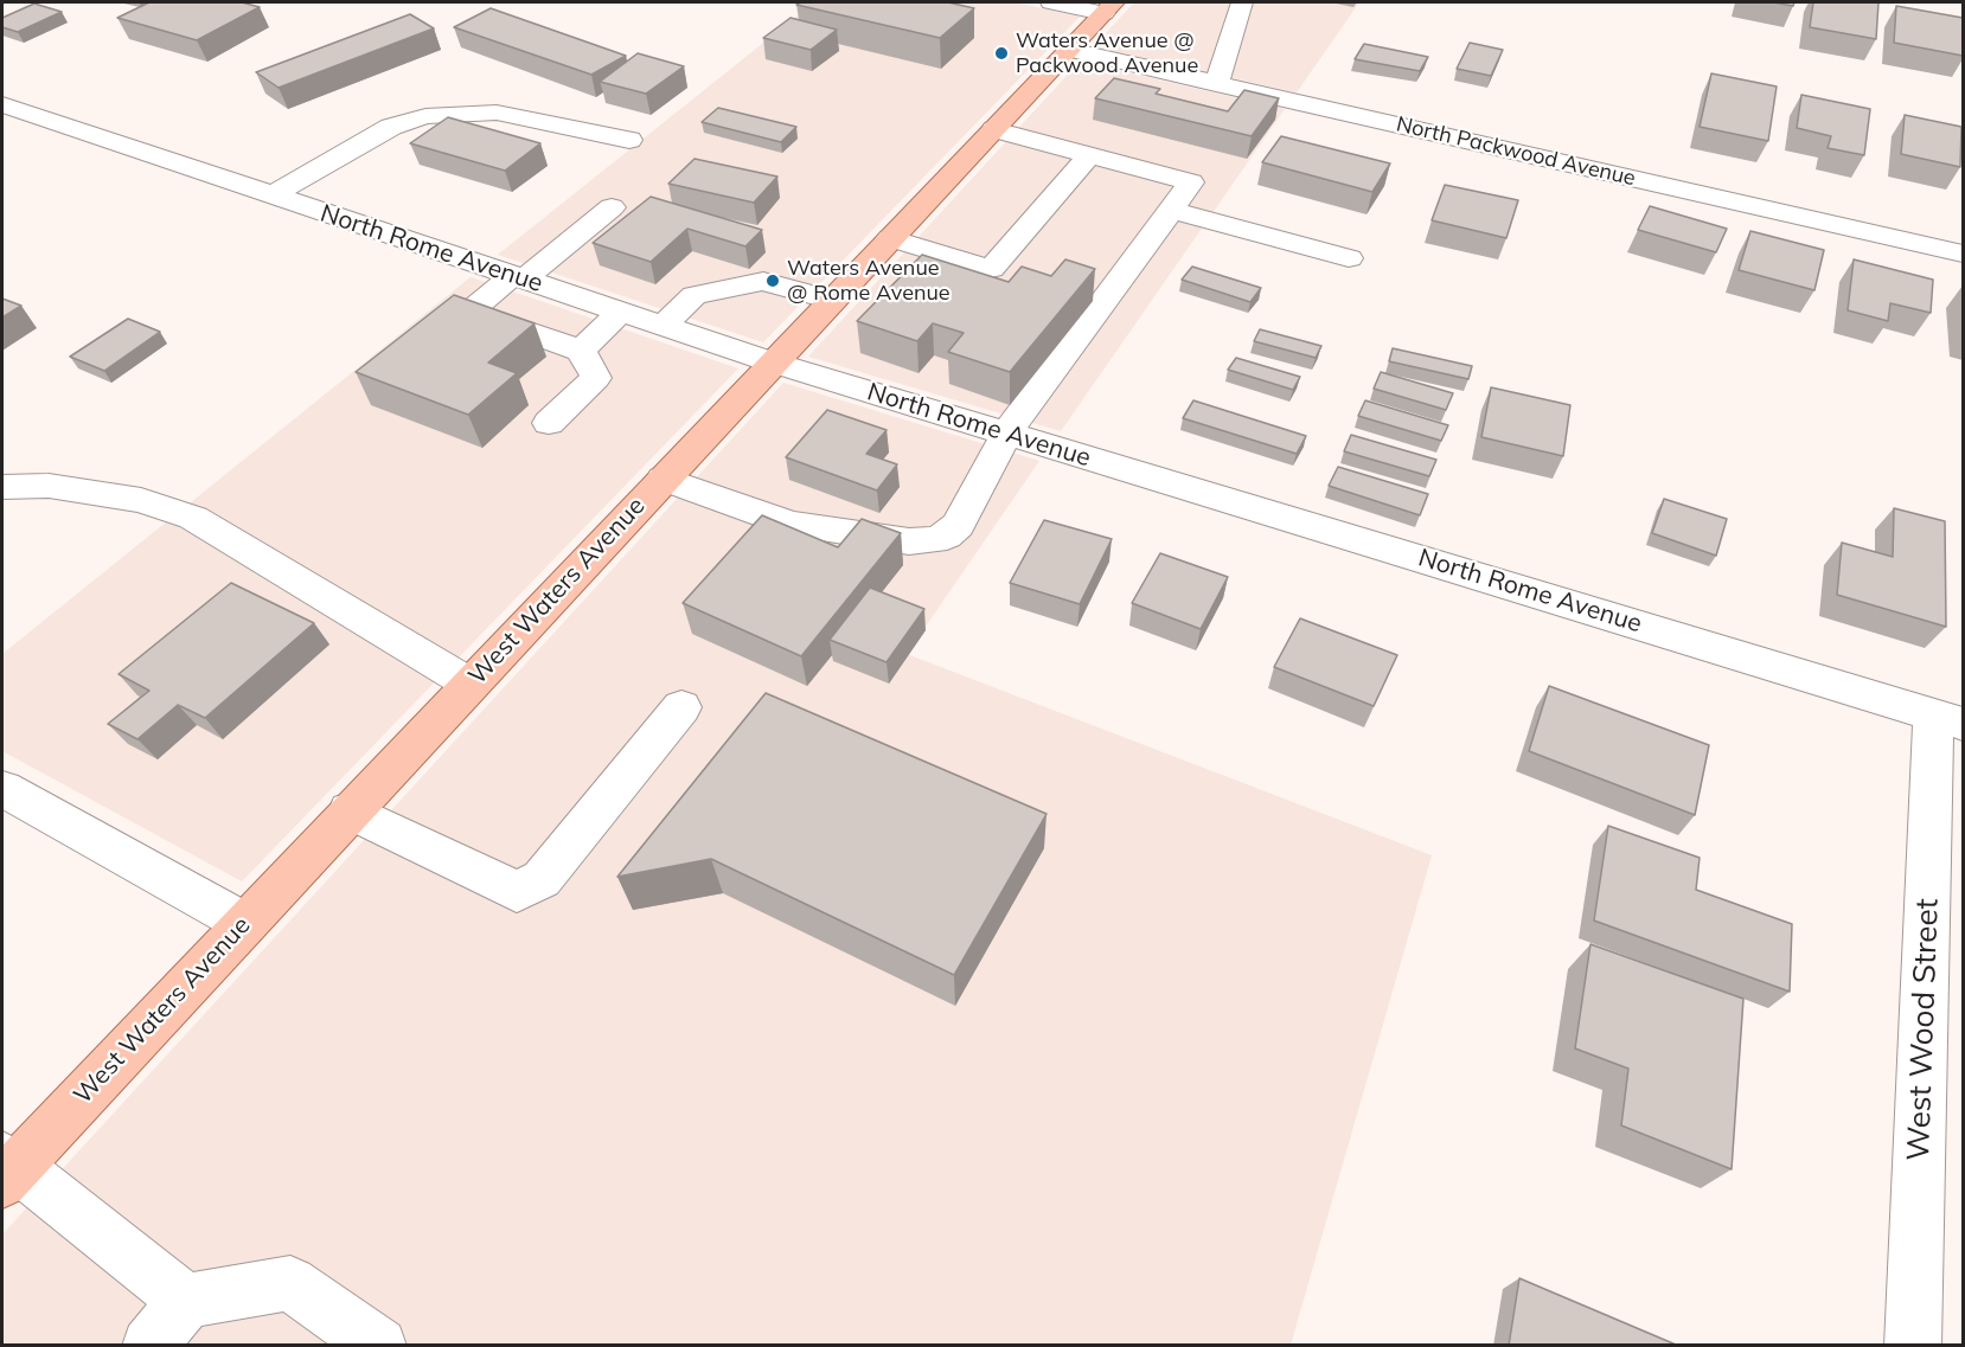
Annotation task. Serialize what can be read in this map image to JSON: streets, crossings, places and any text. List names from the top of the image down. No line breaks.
{"streets":{"main road":["West Waters Avenue"],"street":["North Packwood Avenue","North Rome Avenue","West Wood Street"]},"crossings":[["North Packwood Avenue","West Waters Avenue"],["North Rome Avenue","West Waters Avenue"],["North Rome Avenue","West Wood Street"]],"places":["Waters Avenue @ Packwood Avenue","Waters Avenue @ Rome Avenue"]}
